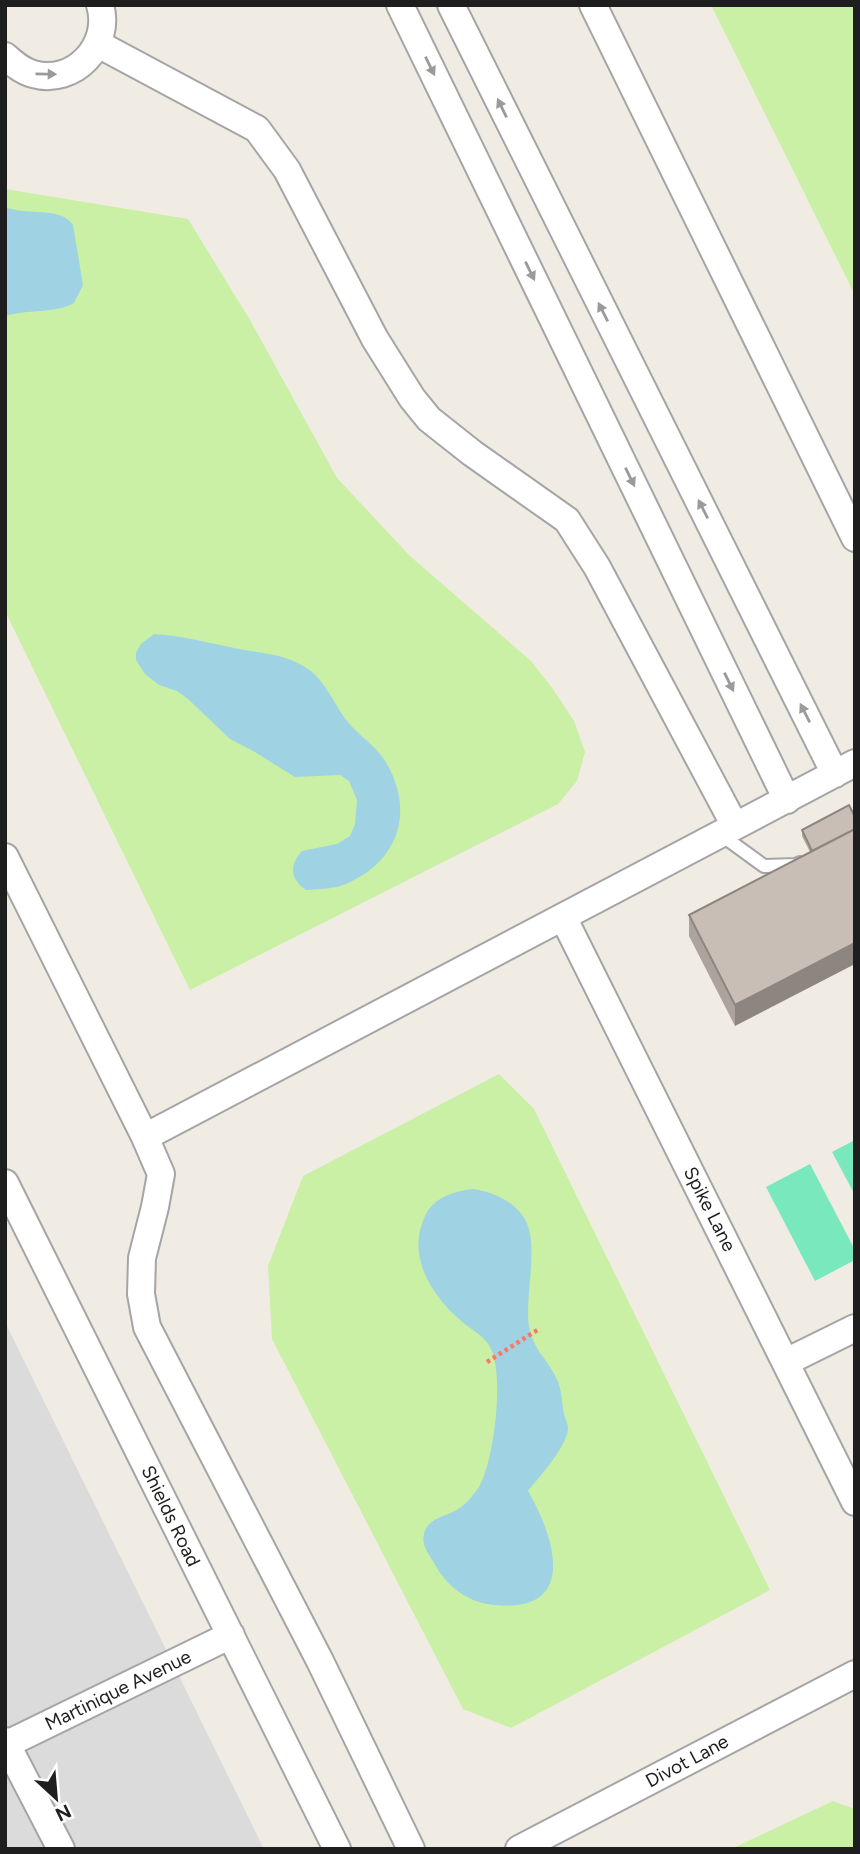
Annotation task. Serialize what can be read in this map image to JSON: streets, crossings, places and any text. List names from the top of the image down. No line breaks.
{"streets":{"street":["Spike Lane","Shields Road","Martinique Avenue","Divot Lane"]},"crossings":[["Shields Road","Martinique Avenue"]],"north":"bottom right"}
